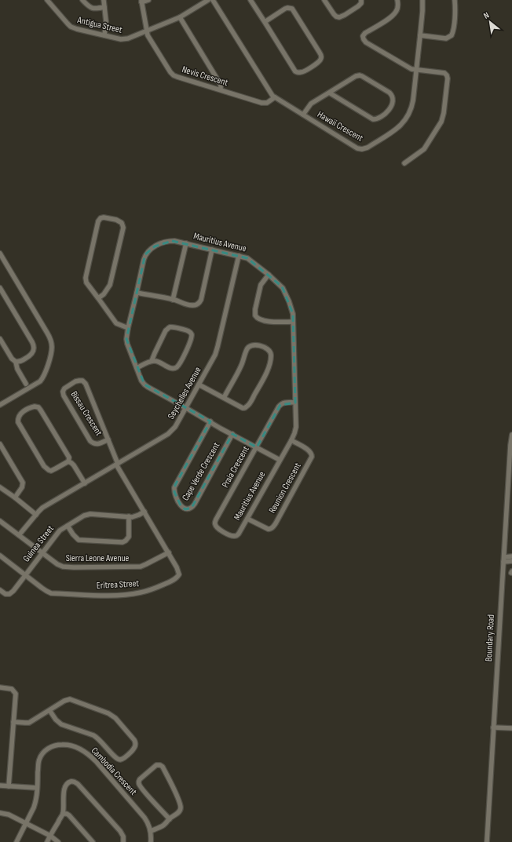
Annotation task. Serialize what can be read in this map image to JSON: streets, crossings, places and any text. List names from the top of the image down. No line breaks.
{"streets":{"street":["Antigua Street","Nevis Crescent","Hawaii Crescent","Mauritius Avenue","Seychelles Avenue","Bissau Crescent","Praia Crescent","Cape Verde Crescent","Reunion Crescent","Guinea Street","Sierra Leone Avenue","Eritrea Street","Boundary Road","Cambodia Crescent"]},"crossings":[["Antigua Street","Nevis Crescent"],["Nevis Crescent","Hawaii Crescent"],["Mauritius Avenue","Seychelles Avenue"],["Mauritius Avenue","Praia Crescent"],["Mauritius Avenue","Cape Verde Crescent"],["Mauritius Avenue","Reunion Crescent"],["Seychelles Avenue","Bissau Crescent"],["Seychelles Avenue","Sierra Leone Avenue"],["Seychelles Avenue","Eritrea Street"],["Bissau Crescent","Eritrea Street"],["Guinea Street","Sierra Leone Avenue"],["Guinea Street","Eritrea Street"],["Sierra Leone Avenue","Eritrea Street"]],"north":"top left"}
